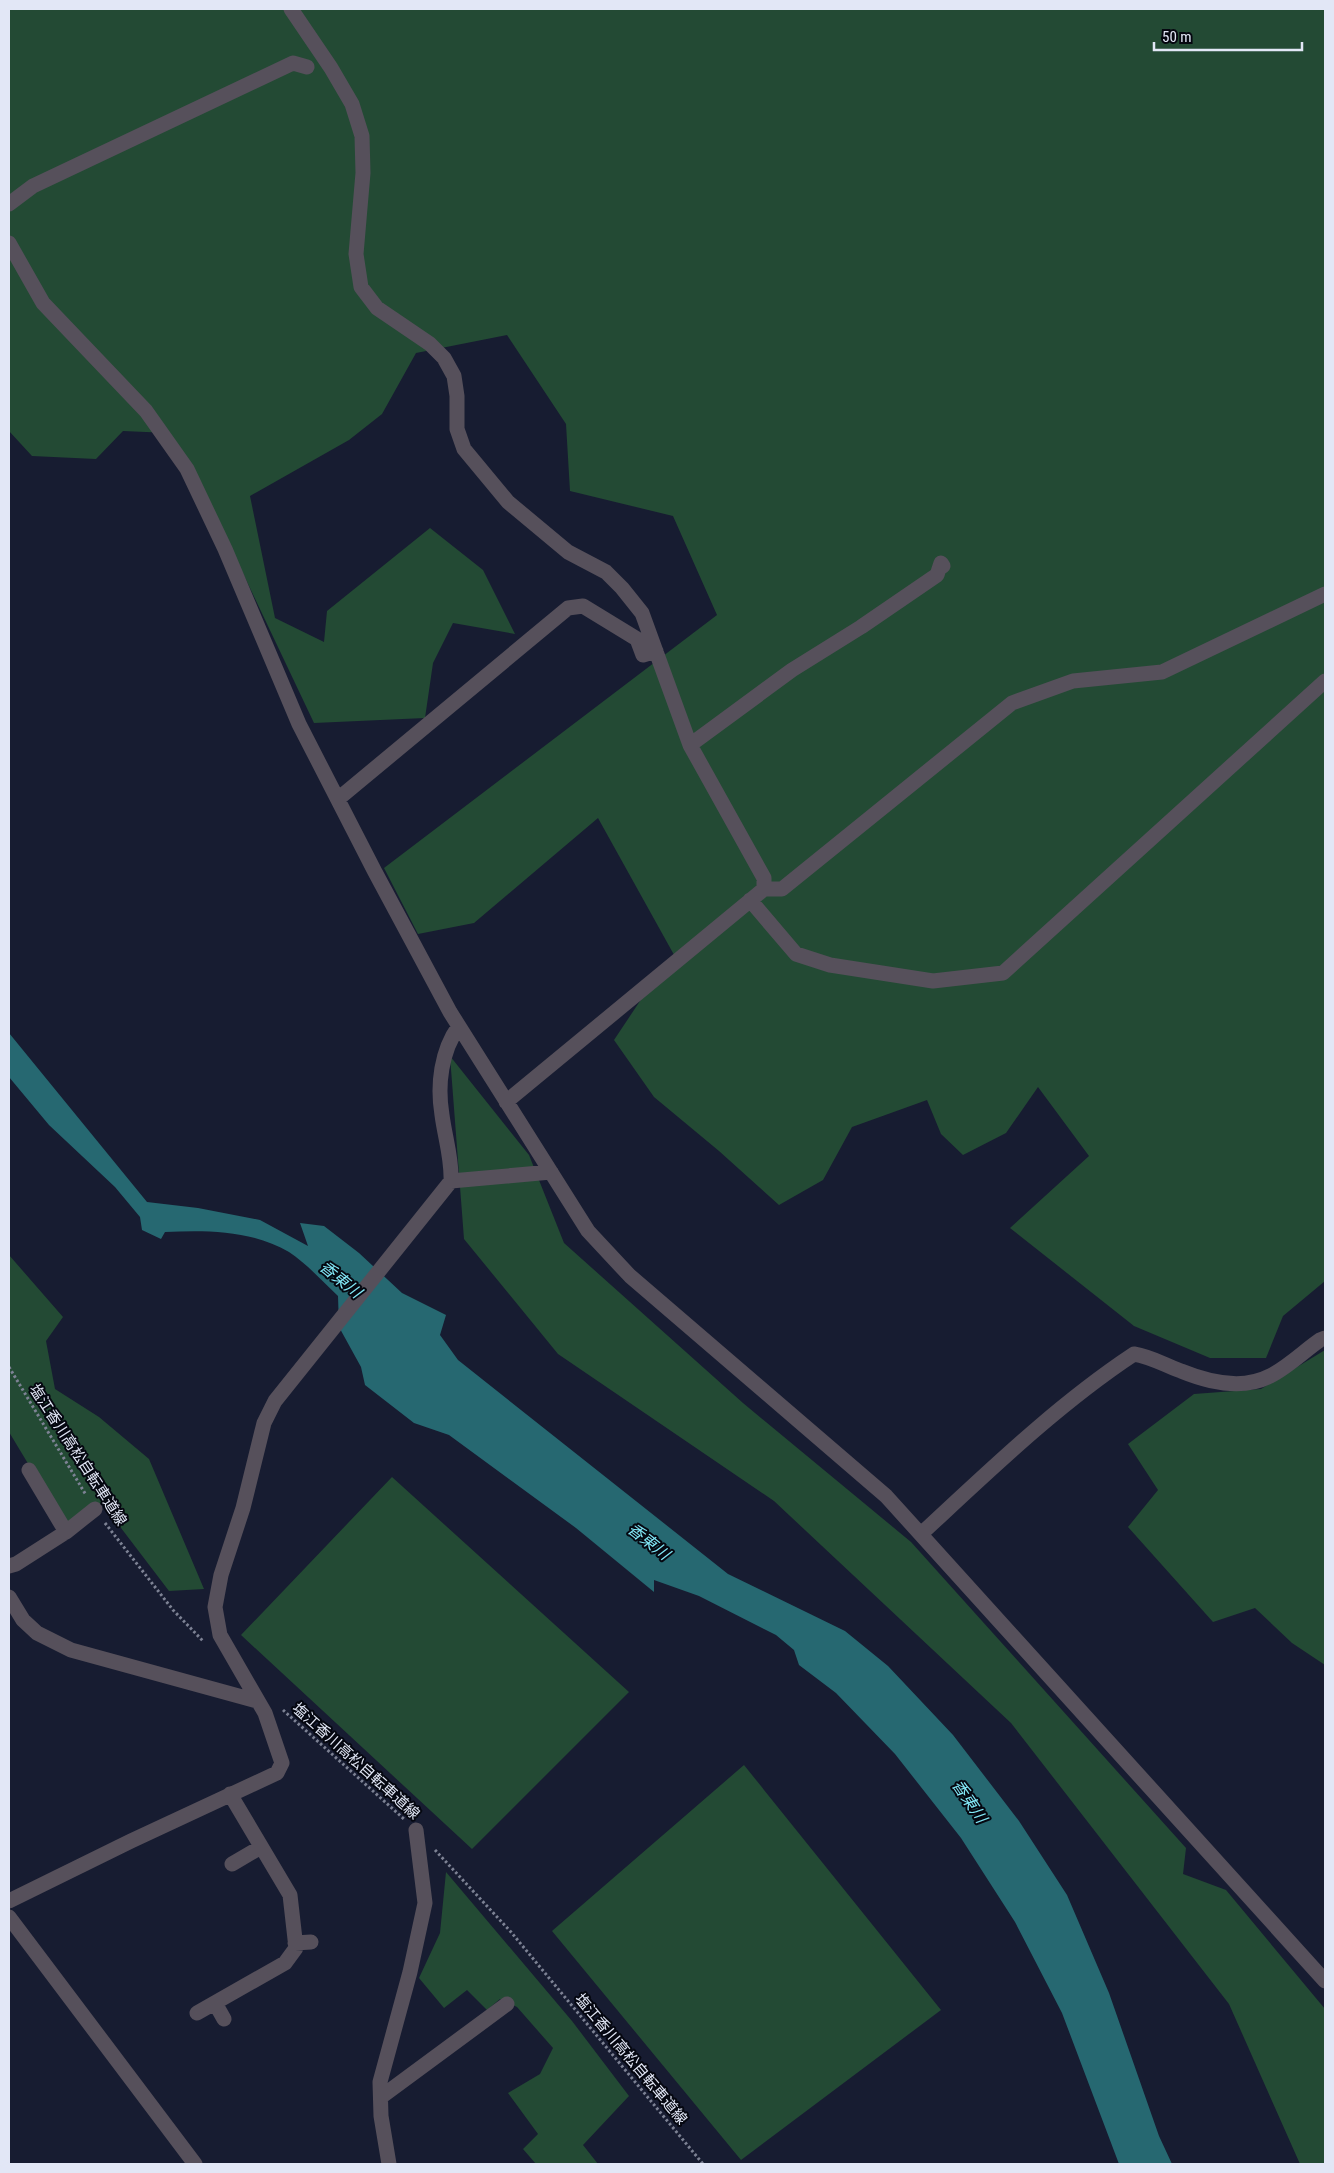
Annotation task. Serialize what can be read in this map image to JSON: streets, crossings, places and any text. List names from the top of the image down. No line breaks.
{"streets":{"path":["塩江香川高松自転車道線"]},"water":["香東川"],"scale_bar":"50 m"}
